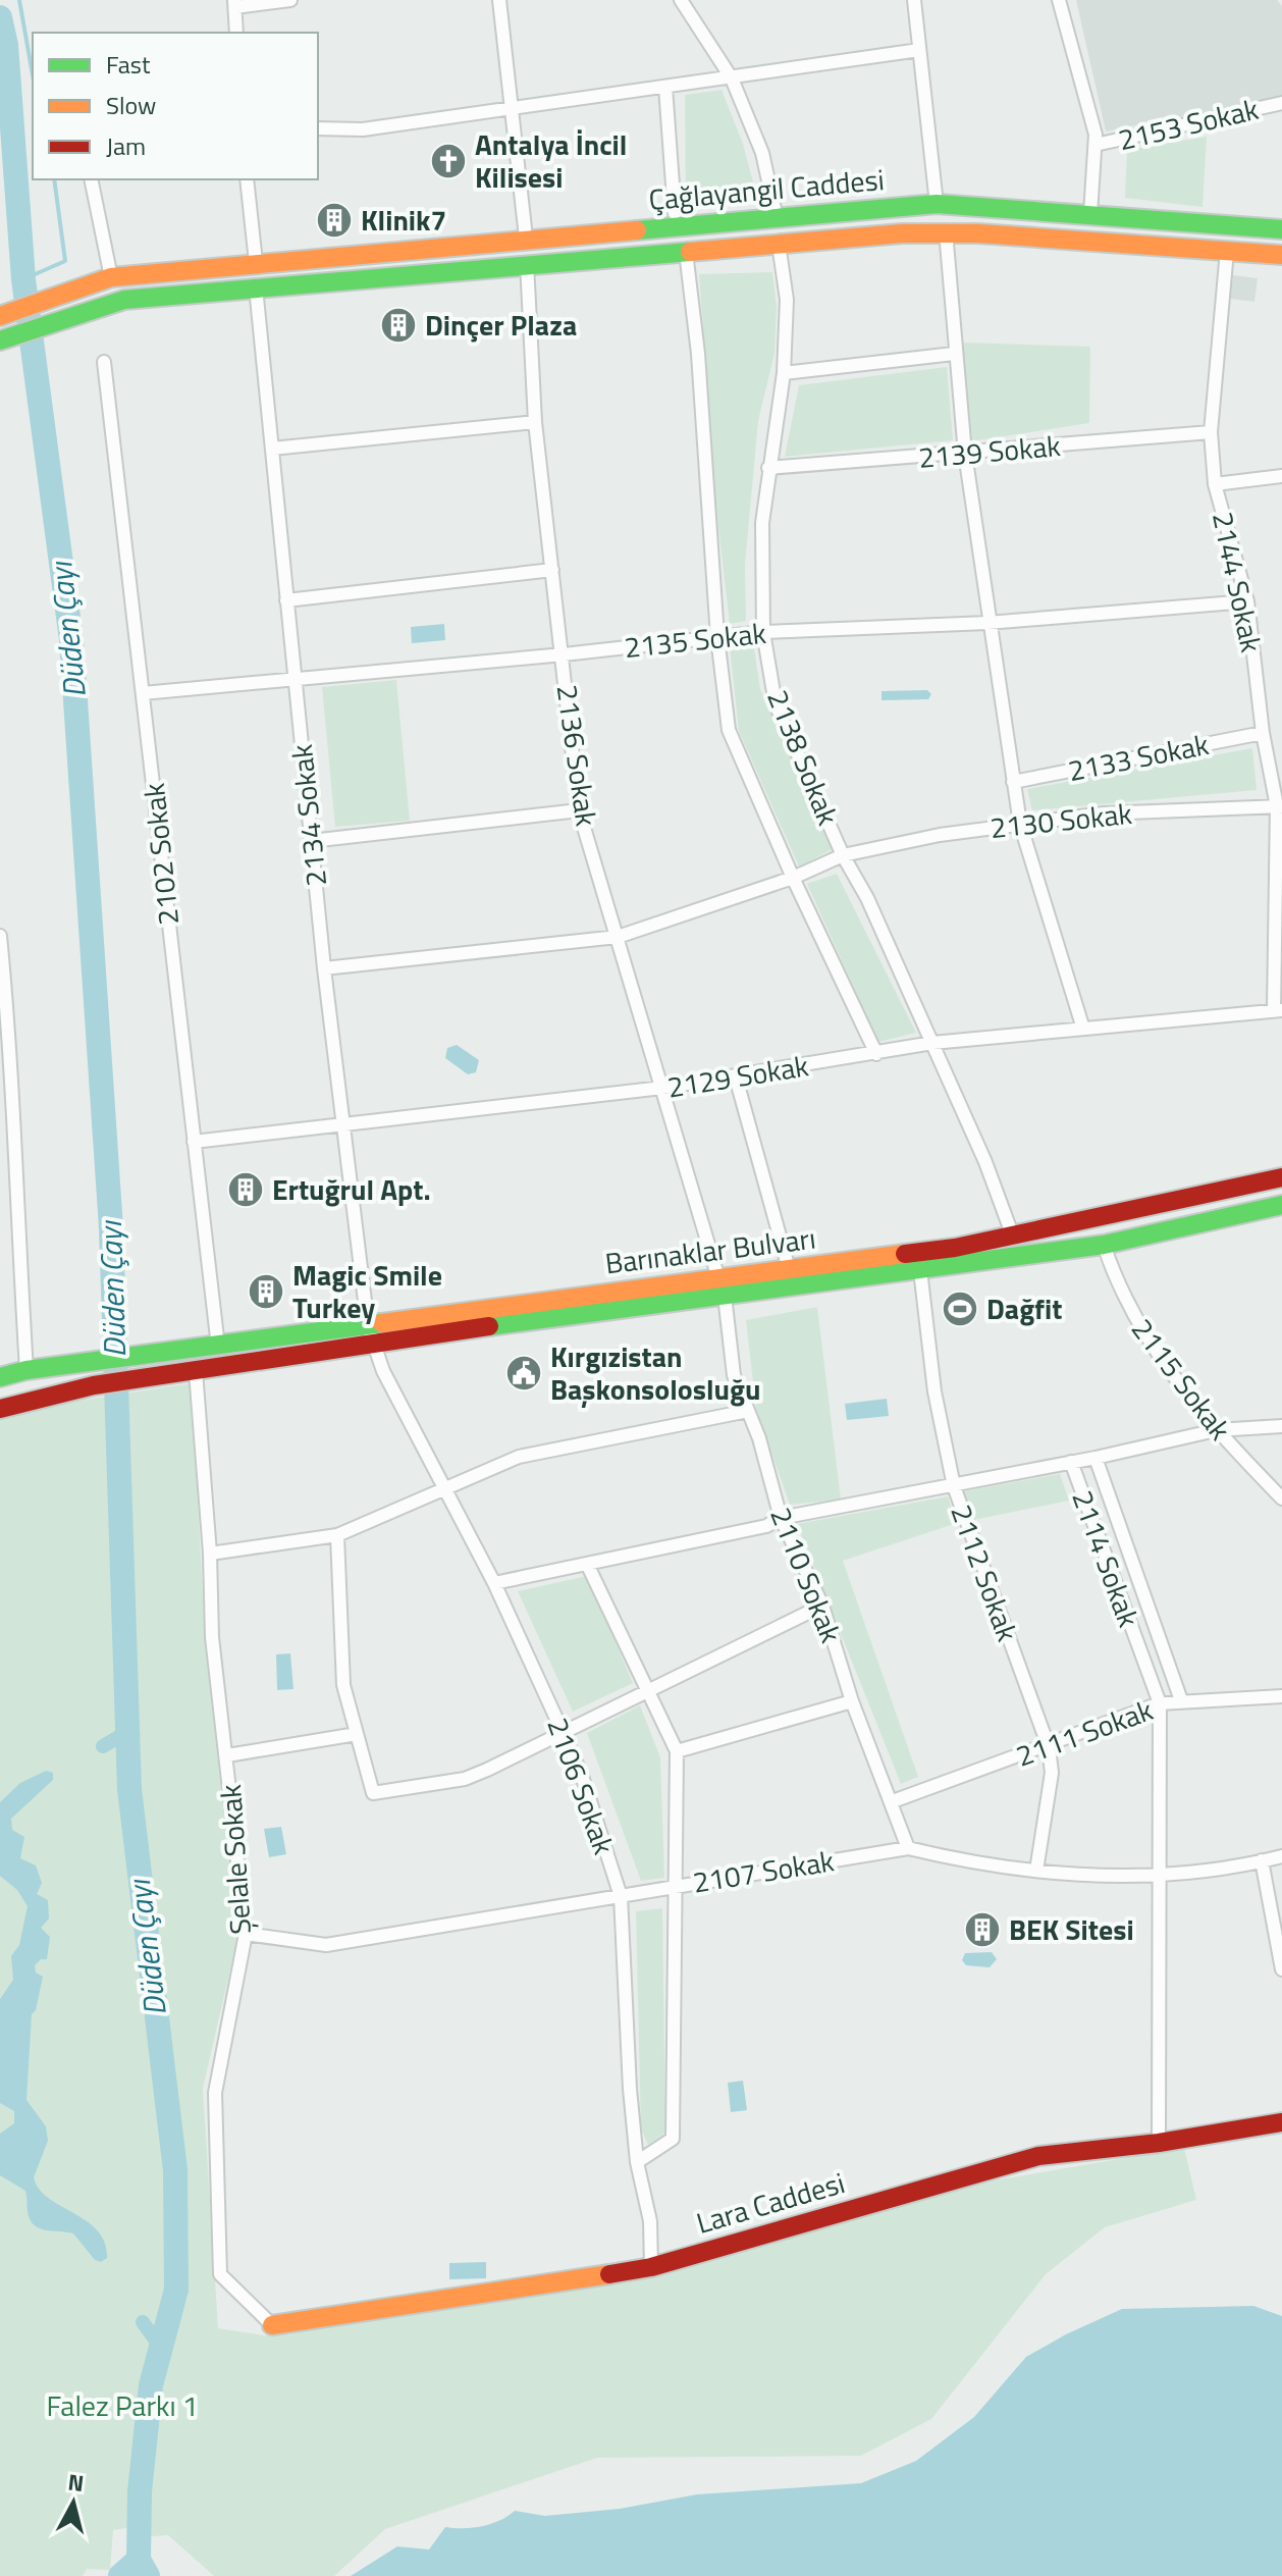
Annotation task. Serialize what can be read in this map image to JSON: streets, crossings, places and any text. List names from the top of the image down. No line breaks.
{"streets":{"main road":["Çağlayangil Caddesi","Barınaklar Bulvarı","Lara Caddesi"],"street":["2153 Sokak","2139 Sokak","2144 Sokak","2135 Sokak","2136 Sokak","2138 Sokak","2133 Sokak","2134 Sokak","2130 Sokak","2102 Sokak","2129 Sokak","2115 Sokak","2114 Sokak","2112 Sokak","2110 Sokak","2111 Sokak","2106 Sokak","Şelale Sokak","2107 Sokak"]},"crossings":[["Çağlayangil Caddesi","2144 Sokak"],["Çağlayangil Caddesi","2136 Sokak"],["Çağlayangil Caddesi","2138 Sokak"],["Çağlayangil Caddesi","2134 Sokak"],["2139 Sokak","2144 Sokak"],["2139 Sokak","2138 Sokak"],["2144 Sokak","2135 Sokak"],["2144 Sokak","2133 Sokak"],["2144 Sokak","2130 Sokak"],["2144 Sokak","2129 Sokak"],["2135 Sokak","2136 Sokak"],["2135 Sokak","2138 Sokak"],["2135 Sokak","2134 Sokak"],["2135 Sokak","2102 Sokak"],["2136 Sokak","2130 Sokak"],["2136 Sokak","2129 Sokak"],["2136 Sokak","Barınaklar Bulvarı"],["2136 Sokak","2110 Sokak"],["2138 Sokak","2130 Sokak"],["2138 Sokak","2129 Sokak"],["2138 Sokak","Barınaklar Bulvarı"],["2134 Sokak","2130 Sokak"],["2134 Sokak","2129 Sokak"],["2134 Sokak","Barınaklar Bulvarı"],["2134 Sokak","2106 Sokak"],["2102 Sokak","2129 Sokak"],["2102 Sokak","Barınaklar Bulvarı"],["Barınaklar Bulvarı","2115 Sokak"],["Barınaklar Bulvarı","2112 Sokak"],["Barınaklar Bulvarı","2110 Sokak"],["Barınaklar Bulvarı","2106 Sokak"],["2114 Sokak","2112 Sokak"],["2114 Sokak","2110 Sokak"],["2114 Sokak","2111 Sokak"],["2114 Sokak","2106 Sokak"],["2114 Sokak","2107 Sokak"],["2114 Sokak","Lara Caddesi"],["2112 Sokak","2111 Sokak"],["2112 Sokak","2107 Sokak"],["2110 Sokak","2111 Sokak"],["2110 Sokak","2107 Sokak"],["2106 Sokak","2107 Sokak"],["2106 Sokak","Lara Caddesi"],["Şelale Sokak","2107 Sokak"],["Şelale Sokak","Lara Caddesi"]],"water":["Düden Çayı"],"parks":["Falez Parkı 1"],"places":{"church":["Antalya İncil Kilisesi"],"building":["Klinik7","Dinçer Plaza","Ertuğrul Apt.","Magic Smile Turkey","BEK Sitesi"],"sports":["Dağfit"],"public building":["Kırgızistan Başkonsolosluğu"]},"legend":["Fast","Slow","Jam"],"north":"top"}
